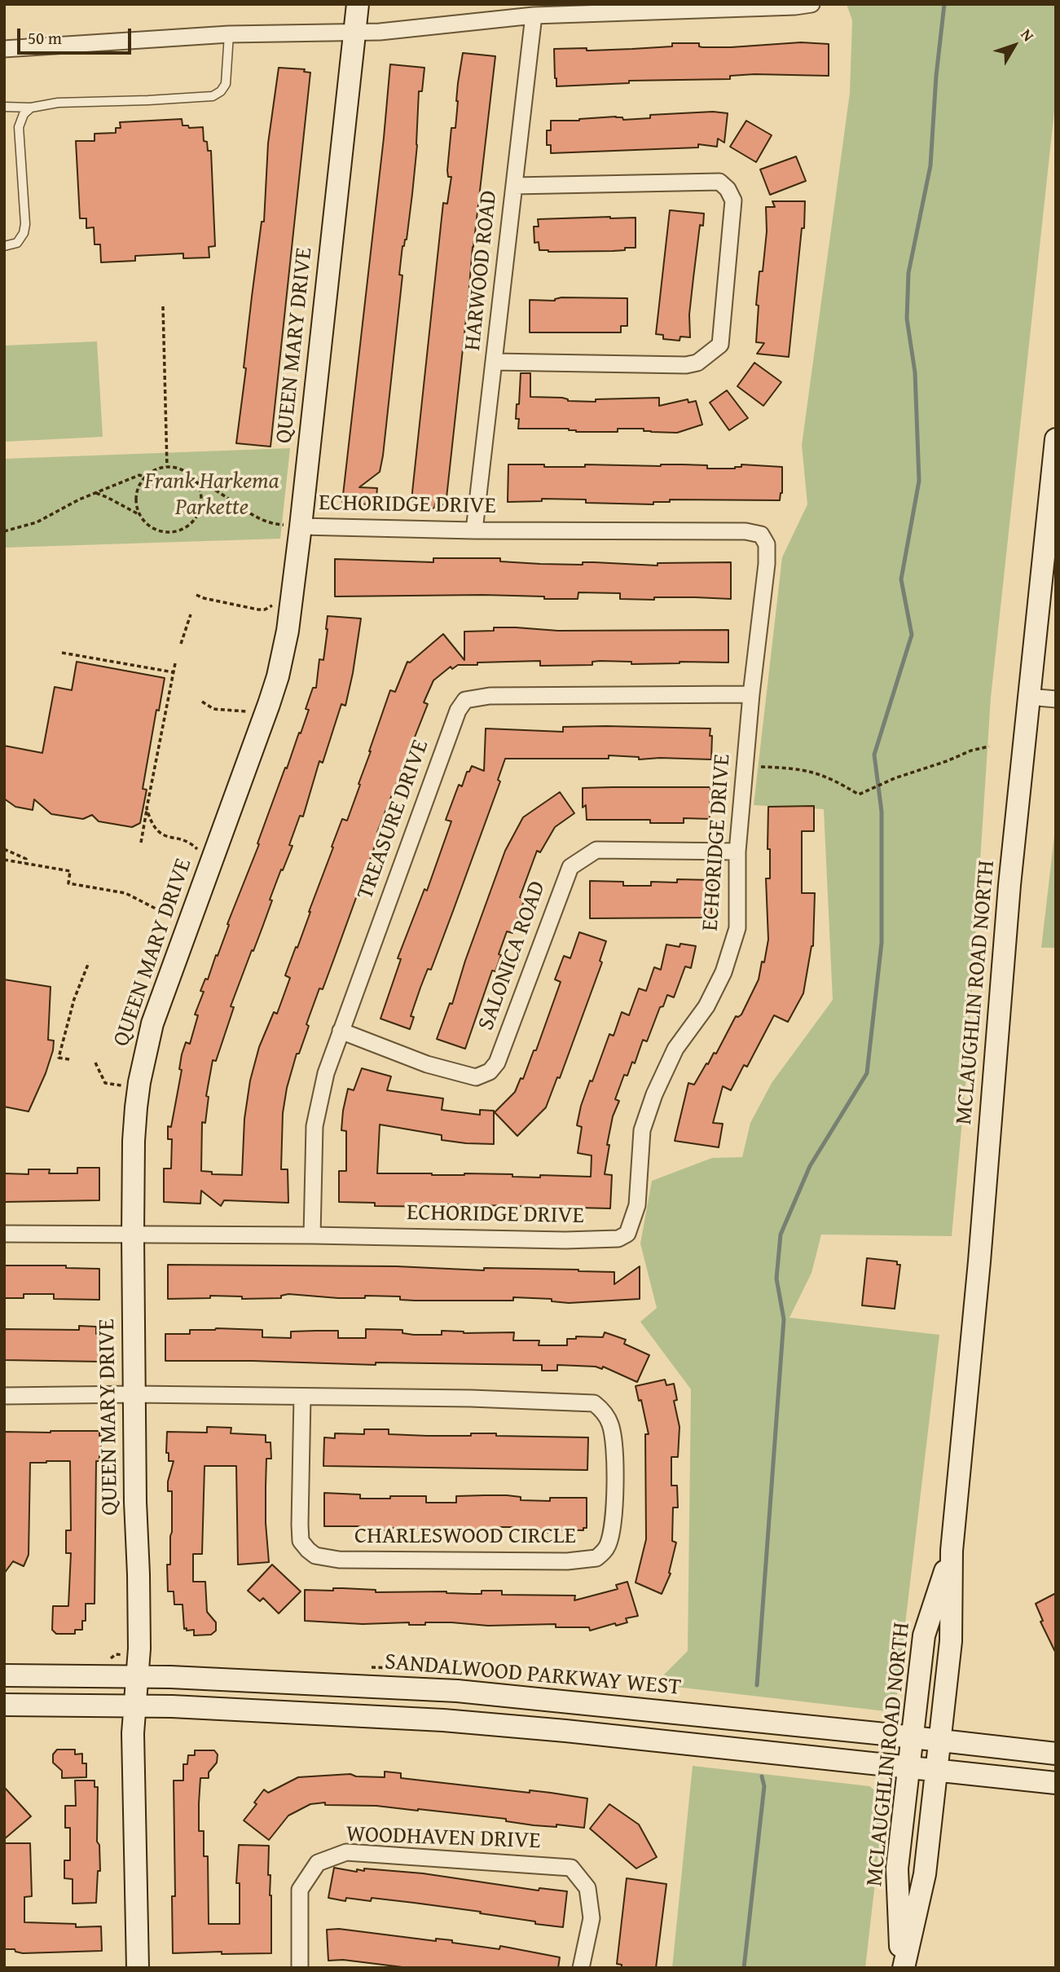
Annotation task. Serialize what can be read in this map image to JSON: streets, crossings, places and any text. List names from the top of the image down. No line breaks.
{"streets":{"main road":["QUEEN MARY DRIVE","MCLAUGHLIN ROAD NORTH","SANDALWOOD PARKWAY WEST"],"street":["HARWOOD ROAD","ECHORIDGE DRIVE","TREASURE DRIVE","SALONICA ROAD","CHARLESWOOD CIRCLE","WOODHAVEN DRIVE"]},"crossings":[["HARWOOD ROAD","ECHORIDGE DRIVE"],["QUEEN MARY DRIVE","ECHORIDGE DRIVE"],["QUEEN MARY DRIVE","CHARLESWOOD CIRCLE"],["QUEEN MARY DRIVE","SANDALWOOD PARKWAY WEST"],["ECHORIDGE DRIVE","TREASURE DRIVE"],["ECHORIDGE DRIVE","SALONICA ROAD"],["TREASURE DRIVE","SALONICA ROAD"],["MCLAUGHLIN ROAD NORTH","SANDALWOOD PARKWAY WEST"]],"parks":["Frank Harkema Parkette"],"scale_bar":"50 m","north":"top right"}
